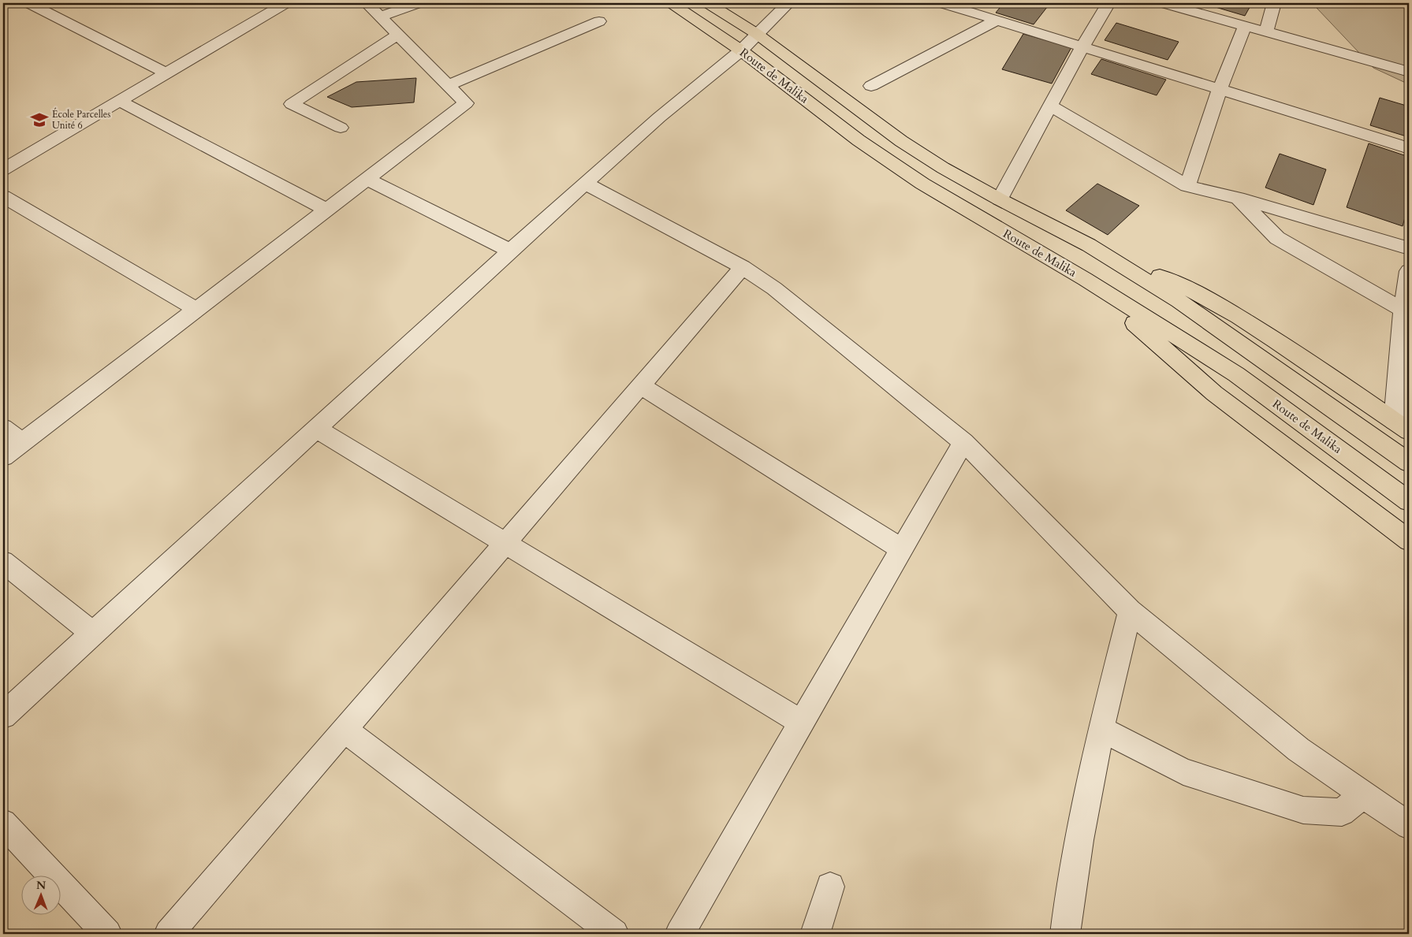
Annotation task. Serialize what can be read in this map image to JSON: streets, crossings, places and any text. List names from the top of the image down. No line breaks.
{"streets":{"main road":["Route de Malika"]},"places":{"school or university":["École Parcelles Unité 6"]},"north":"top"}
